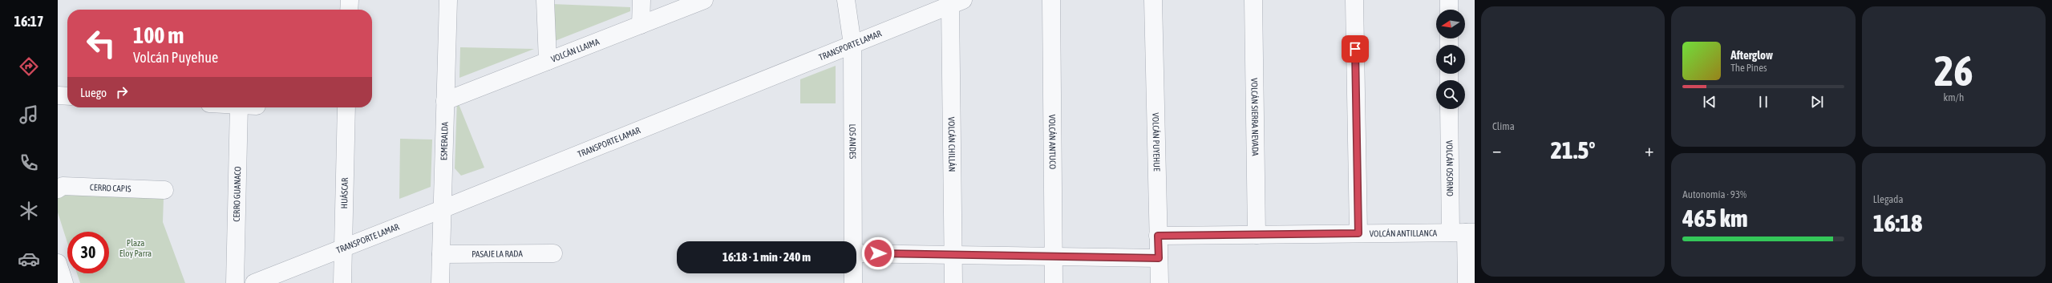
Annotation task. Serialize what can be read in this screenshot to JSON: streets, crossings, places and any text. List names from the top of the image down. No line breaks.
{"streets":{"street":["TRANSPORTE LAMAR","VOLCÁN LLAIMA","VOLCÁN SIERRA NEVADA","ESMERALDA","LOS ANDES","VOLCÁN ANTUCO","VOLCÁN PUYEHUE","VOLCÁN CHILLÁN","VOLCÁN OSORNO","CERRO CAPIS","HUÁSCAR","CERRO GUANACO","VOLCÁN ANTILLANCA","PASAJE LA RADA"]},"crossings":[["TRANSPORTE LAMAR","ESMERALDA"],["TRANSPORTE LAMAR","LOS ANDES"],["TRANSPORTE LAMAR","VOLCÁN CHILLÁN"],["TRANSPORTE LAMAR","HUÁSCAR"],["VOLCÁN LLAIMA","ESMERALDA"],["VOLCÁN SIERRA NEVADA","VOLCÁN ANTILLANCA"],["ESMERALDA","PASAJE LA RADA"],["VOLCÁN PUYEHUE","VOLCÁN ANTILLANCA"],["VOLCÁN OSORNO","VOLCÁN ANTILLANCA"]],"parks":["Plaza Eloy Parra"],"north":"left","page":{"tabs":"16:17","tile":["Clima",["26","km/h"],["Autonomía · 93%","465 km"],["Llegada","16:18"]],"turn":["100 m","Volcán Puyehue"],"song":["Afterglow","The Pines"],"then":"Luego","heat":["−","21.5°","+"],"limit":"30","trip":"16:18 · 1 min · 240 m"}}
